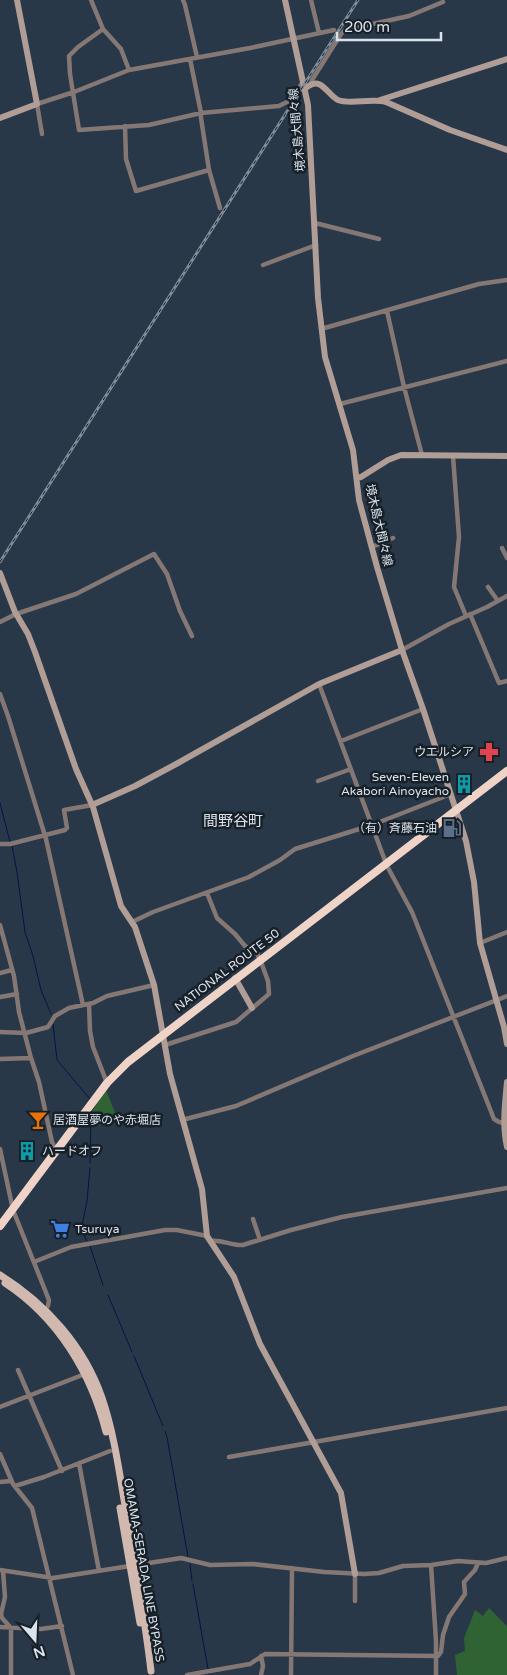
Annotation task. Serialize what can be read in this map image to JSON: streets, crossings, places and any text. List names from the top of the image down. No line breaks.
{"streets":{"highway":["NATIONAL ROUTE 50"],"main road":["OMAMA-SERADA LINE BYPASS"],"street":["境木島大間々線"]},"crossings":[["境木島大間々線","NATIONAL ROUTE 50"]],"districts":["間野谷町"],"places":{"pharmacy":["ウエルシア"],"building":["Seven-Eleven Akabori Ainoyacho","ハードオフ"],"fuel station":["（有）斉藤石油"],"bar":["居酒屋夢のや赤堀店"],"supermarket":["Tsuruya"]},"scale_bar":"200 m","north":"bottom"}
